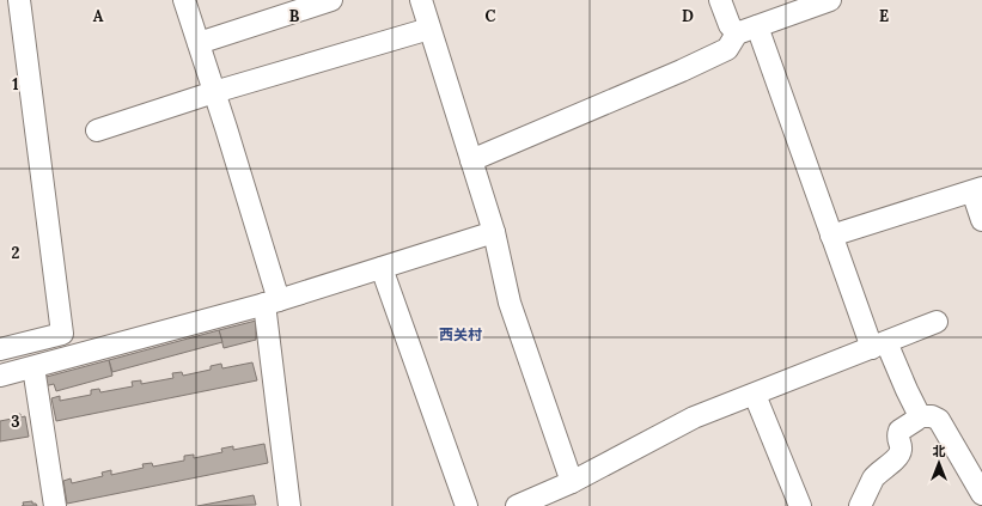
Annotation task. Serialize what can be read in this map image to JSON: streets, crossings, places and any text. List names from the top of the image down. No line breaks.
{"districts":["西关村"],"north":"top","grid":{"columns":["A","B","C","D","E"],"rows":["1","2","3"]}}
